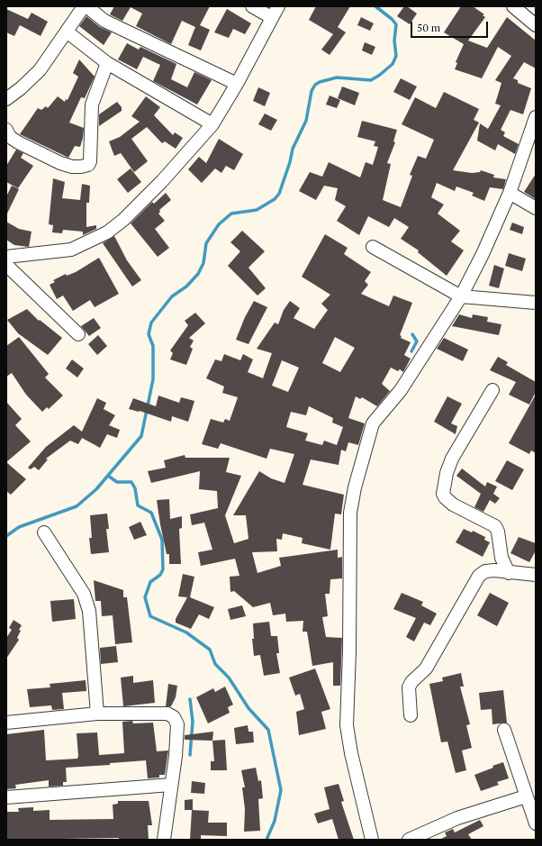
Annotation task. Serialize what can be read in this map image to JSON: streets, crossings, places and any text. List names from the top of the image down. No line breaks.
{"scale_bar":"50 m"}
